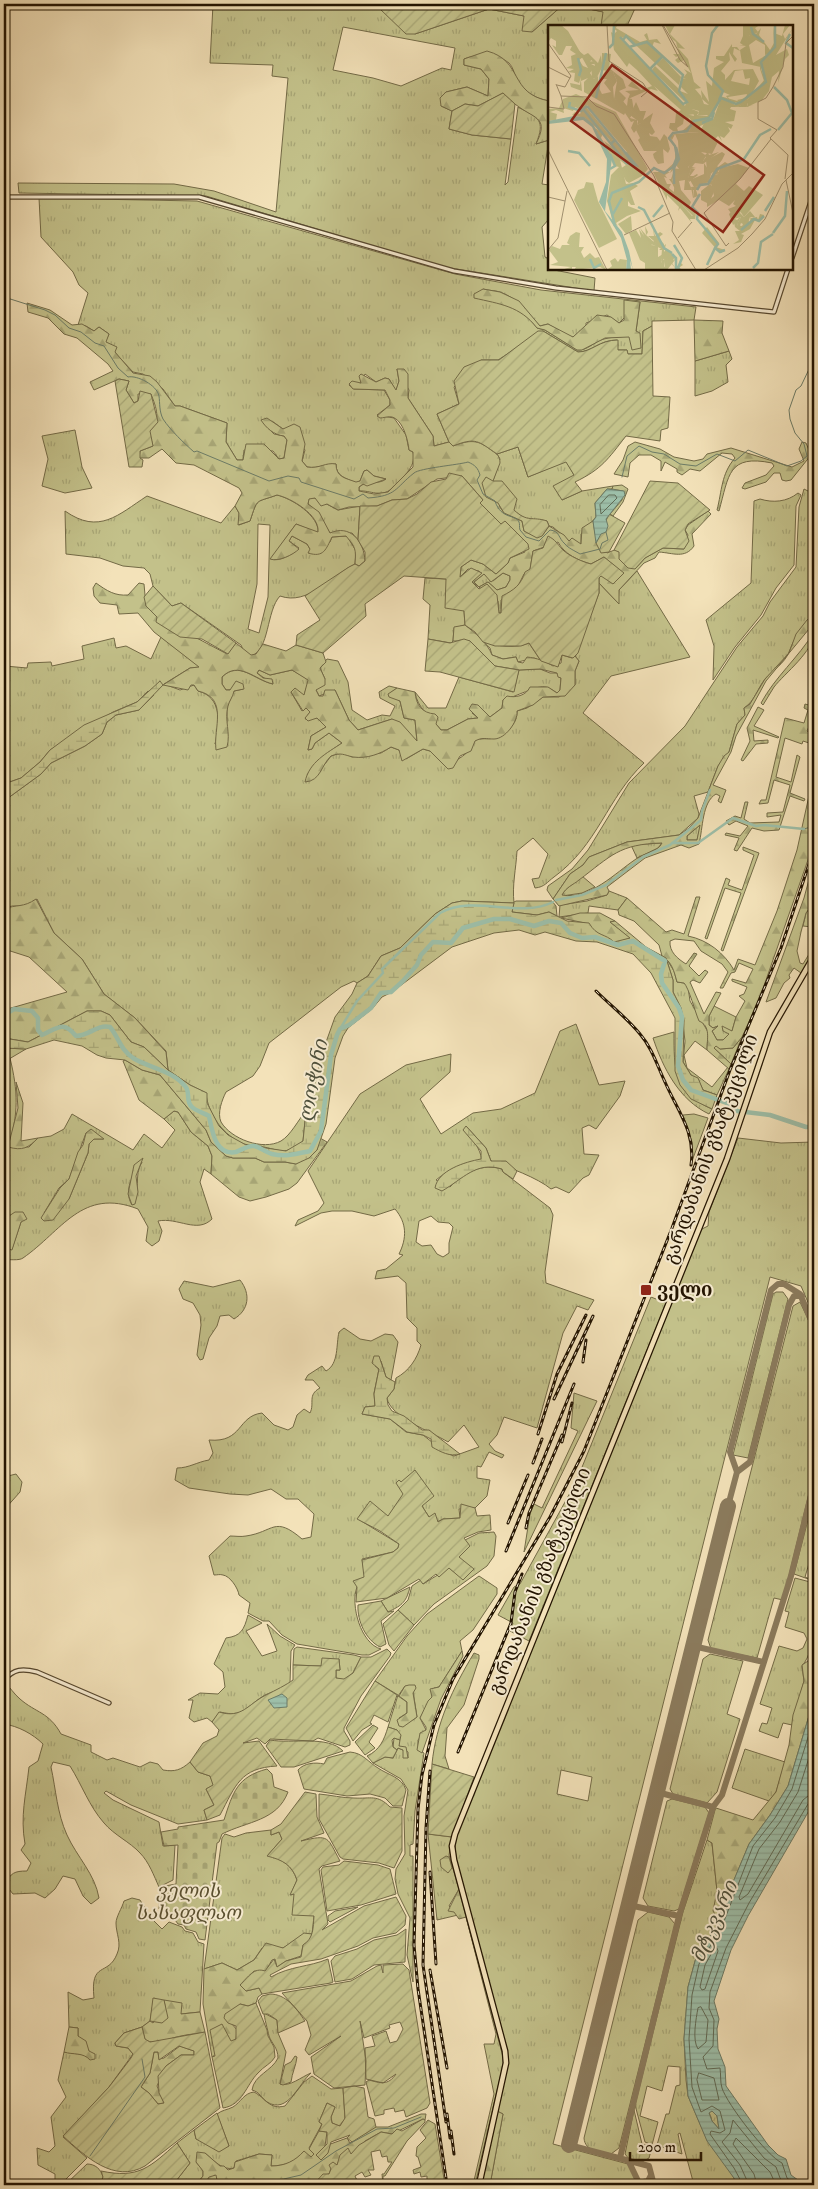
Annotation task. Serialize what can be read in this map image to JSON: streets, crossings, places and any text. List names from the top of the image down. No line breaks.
{"streets":{"main road":["გარდაბანის გზატკეცილი"]},"water":["ლოჭინი","მტკვარი"],"parks":["ველის სასაფლაო"],"places":{"transit":["ველი"]},"scale_bar":"200 m"}
